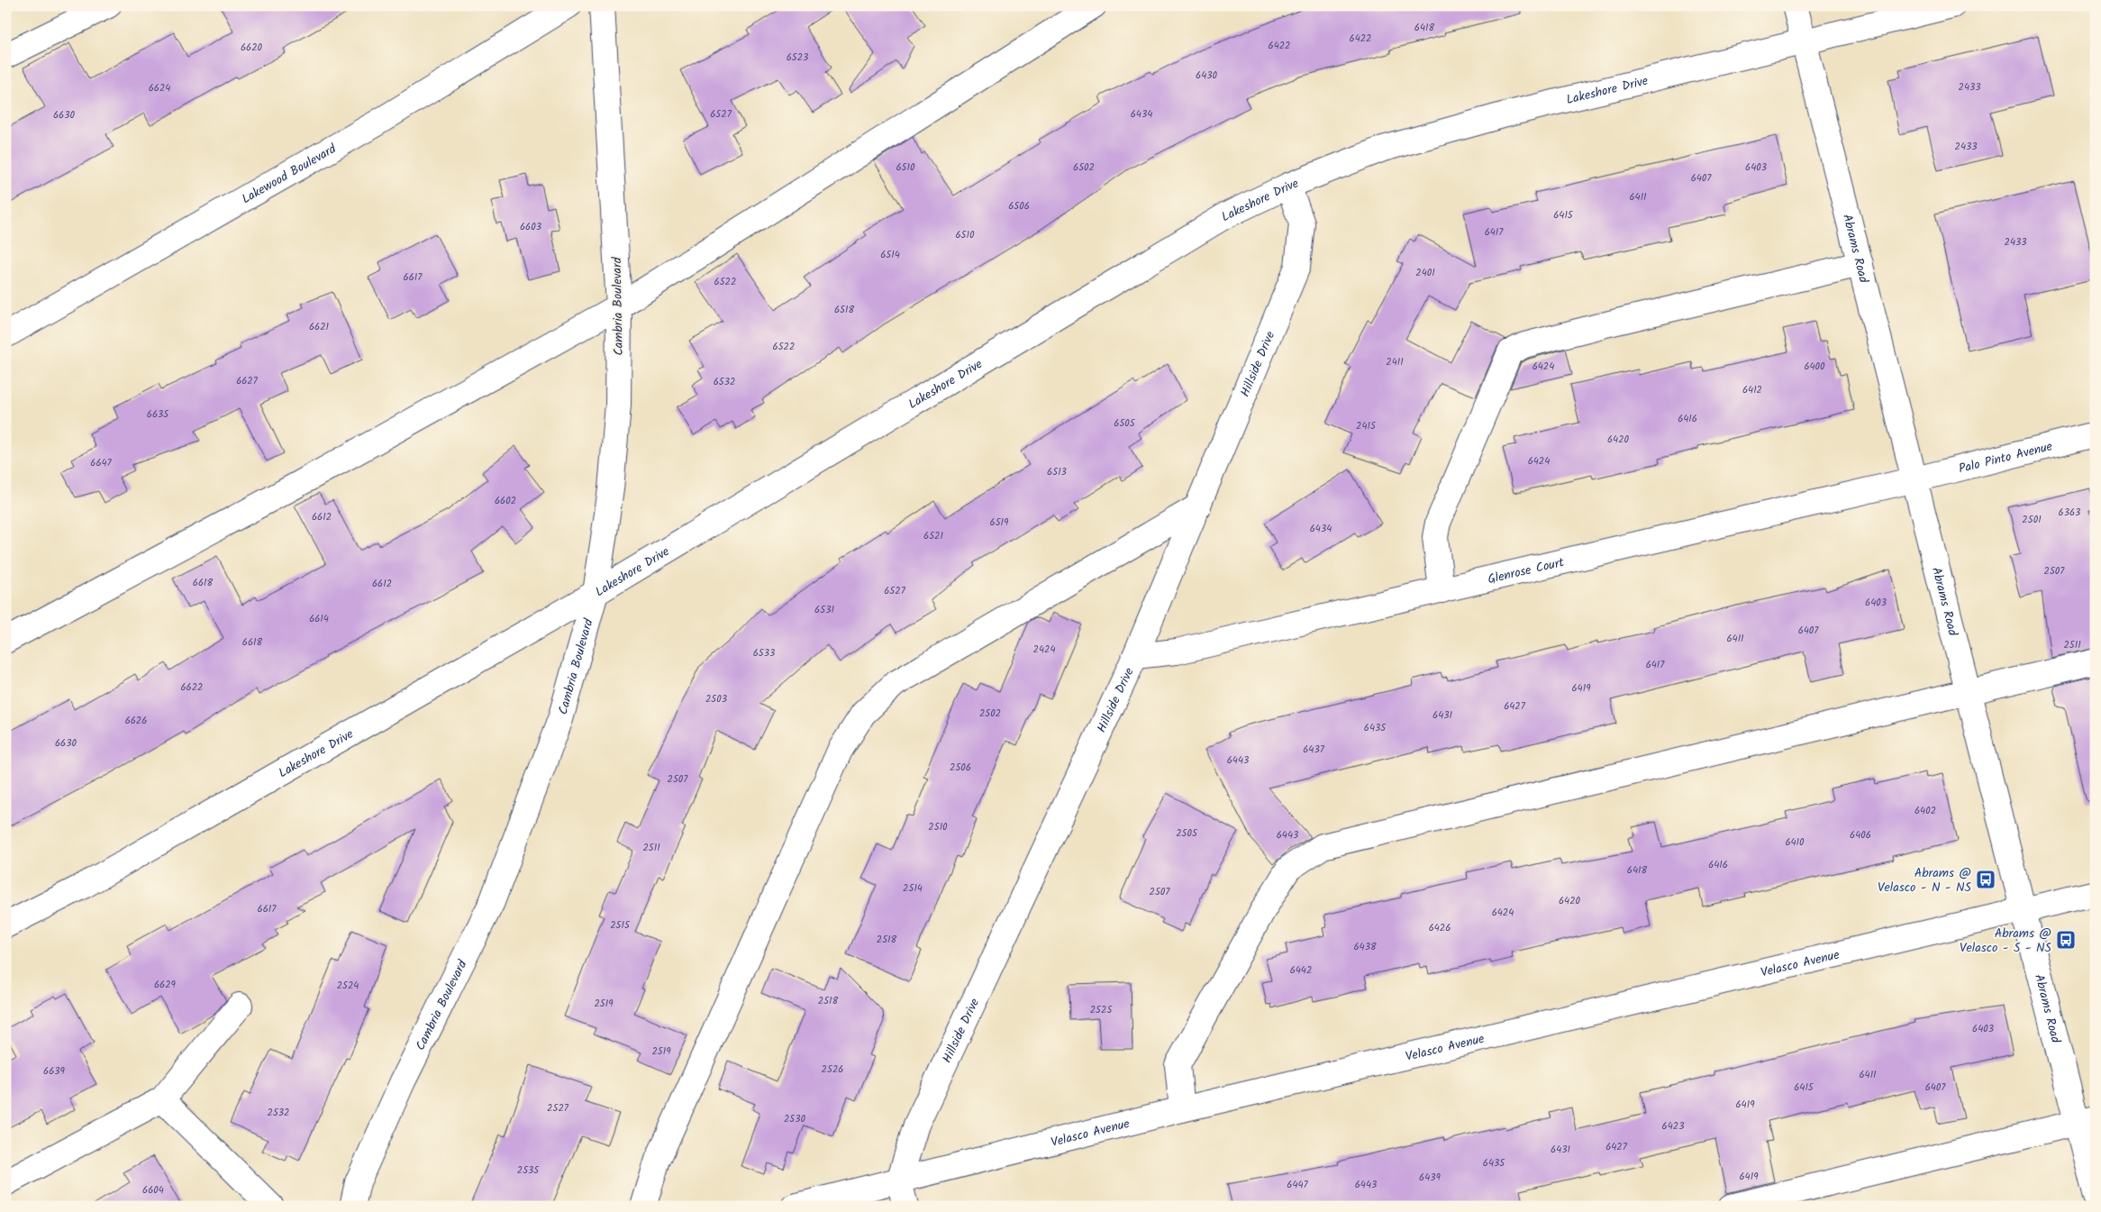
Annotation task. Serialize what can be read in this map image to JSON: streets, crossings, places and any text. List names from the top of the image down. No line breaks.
{"streets":{"street":["Lakeshore Drive","Lakewood Boulevard","Abrams Road","Cambria Boulevard","Hillside Drive","Palo Pinto Avenue","Glenrose Court","Velasco Avenue"]},"crossings":[["Lakeshore Drive","Abrams Road"],["Lakeshore Drive","Cambria Boulevard"],["Lakeshore Drive","Hillside Drive"],["Abrams Road","Palo Pinto Avenue"],["Abrams Road","Glenrose Court"],["Abrams Road","Velasco Avenue"],["Hillside Drive","Glenrose Court"],["Hillside Drive","Velasco Avenue"],["Palo Pinto Avenue","Glenrose Court"]],"places":{"bus stop":["Abrams @ Velasco - N - NS","Abrams @ Velasco - S - NS"]},"house_numbers":["6418","6422","6422","6620","6523","6430","2433","6624","6527","6434","6630","2433","6510","6502","6403","6407","6411","6506","6415","6603","6417","6510","2433","6514","2401","6617","6522","6518","6621","6522","2411","6424","6400","6627","6532","6412","6635","6416","6505","2415","6420","6424","6647","6513","6602","6363","6612","2501","6519","6434","6521","2507","6618","6612","6527","6403","6531","6614","6407","6411","6618","2511","2424","6533","6417","6622","6419","2503","6427","2502","6431","6626","6435","6630","6437","6443","2506","2507","6402","2510","2505","6443","6406","6410","2511","6416","6418","2514","2507","6420","6617","6424","2515","6426","2518","6438","6442","6629","2524","2518","2519","2525","6403","2519","2526","6639","6411","6415","6407","6419","2527","2532","2530","6423","6427","6431","6435","2535","6419","6439","6447","6443","6604"]}
